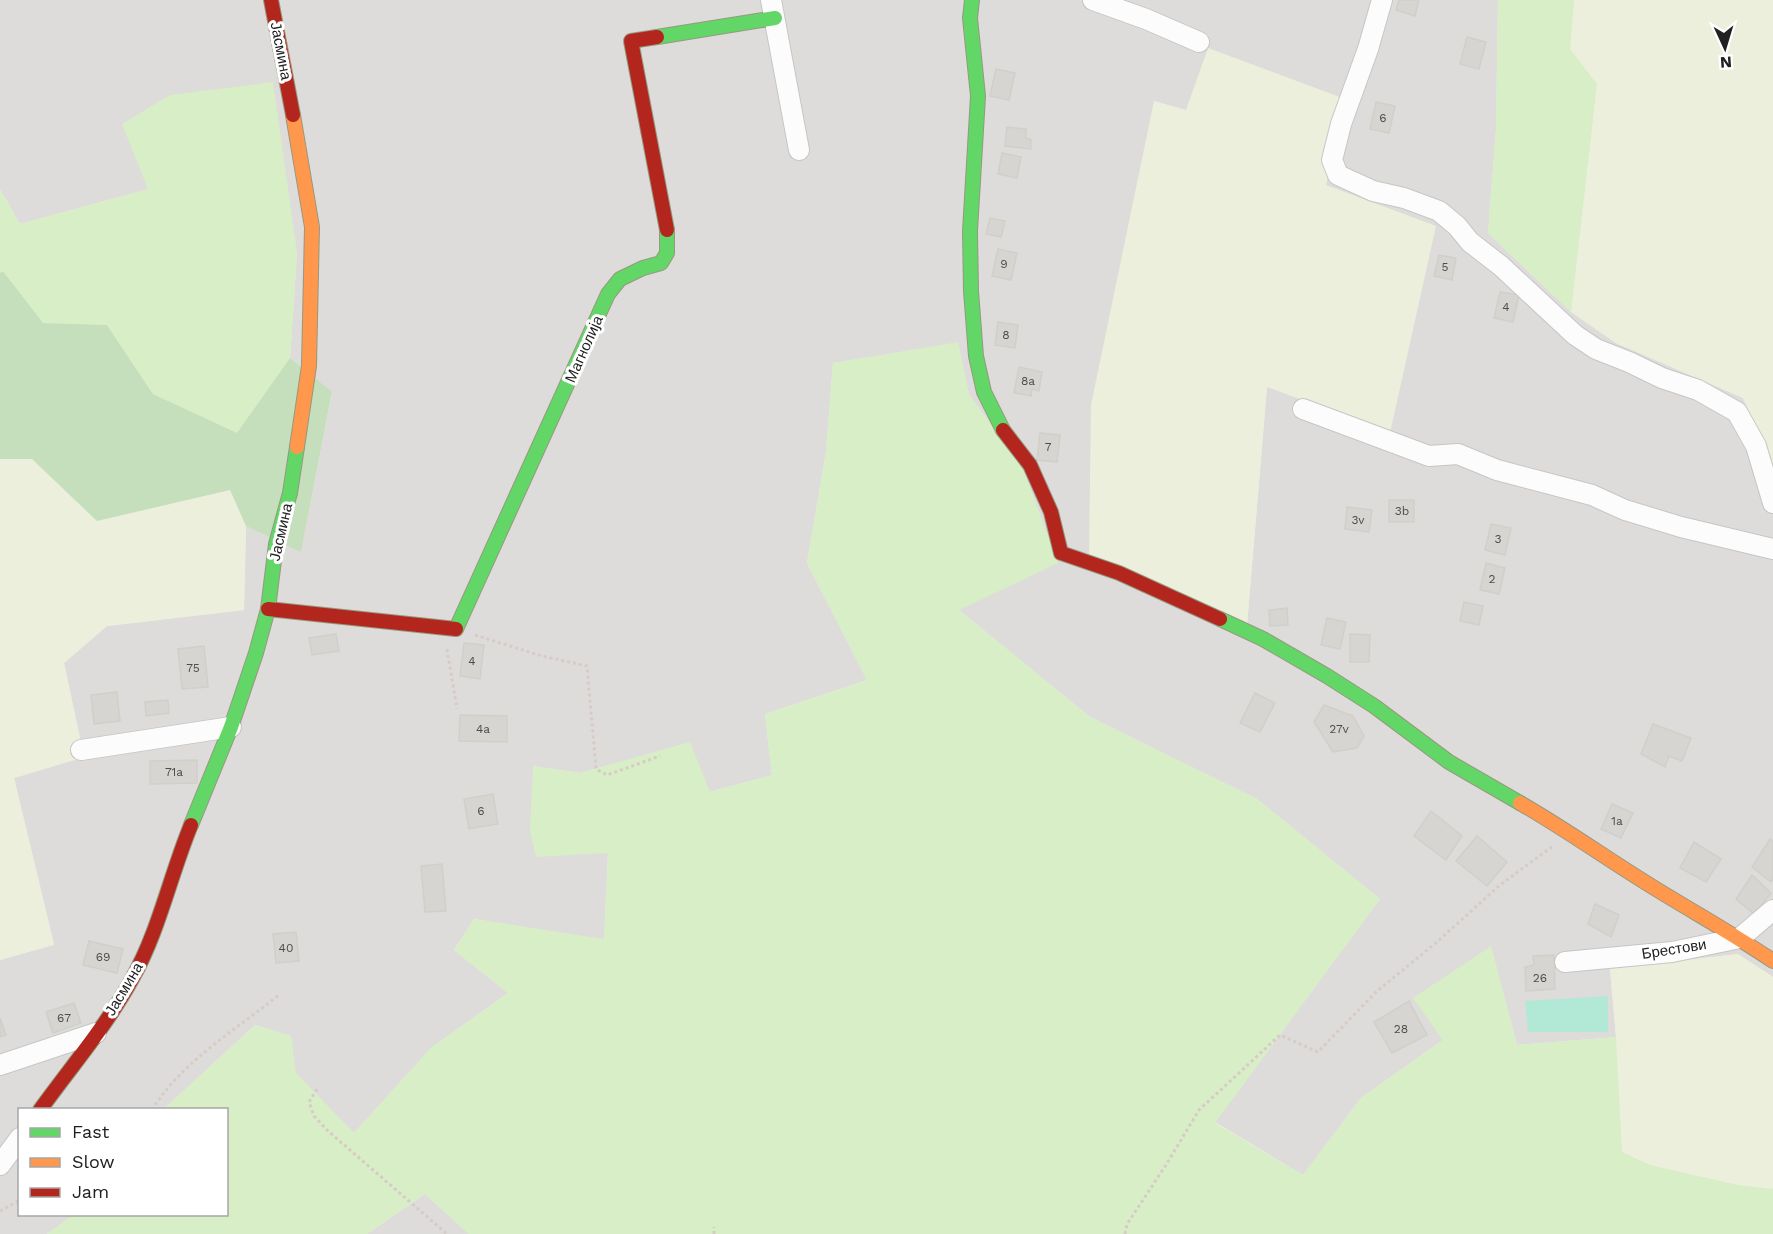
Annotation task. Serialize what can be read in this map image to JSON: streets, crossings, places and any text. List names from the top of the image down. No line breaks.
{"streets":{"street":["Јасмина","Магнолија","Брестови"]},"house_numbers":["6","9","5","4","8","8a","7","3b","3v","3","2","4","75","4a","27v","71a","6","1a","40","69","26","67","28"],"legend":["Fast","Slow","Jam"],"north":"bottom"}
